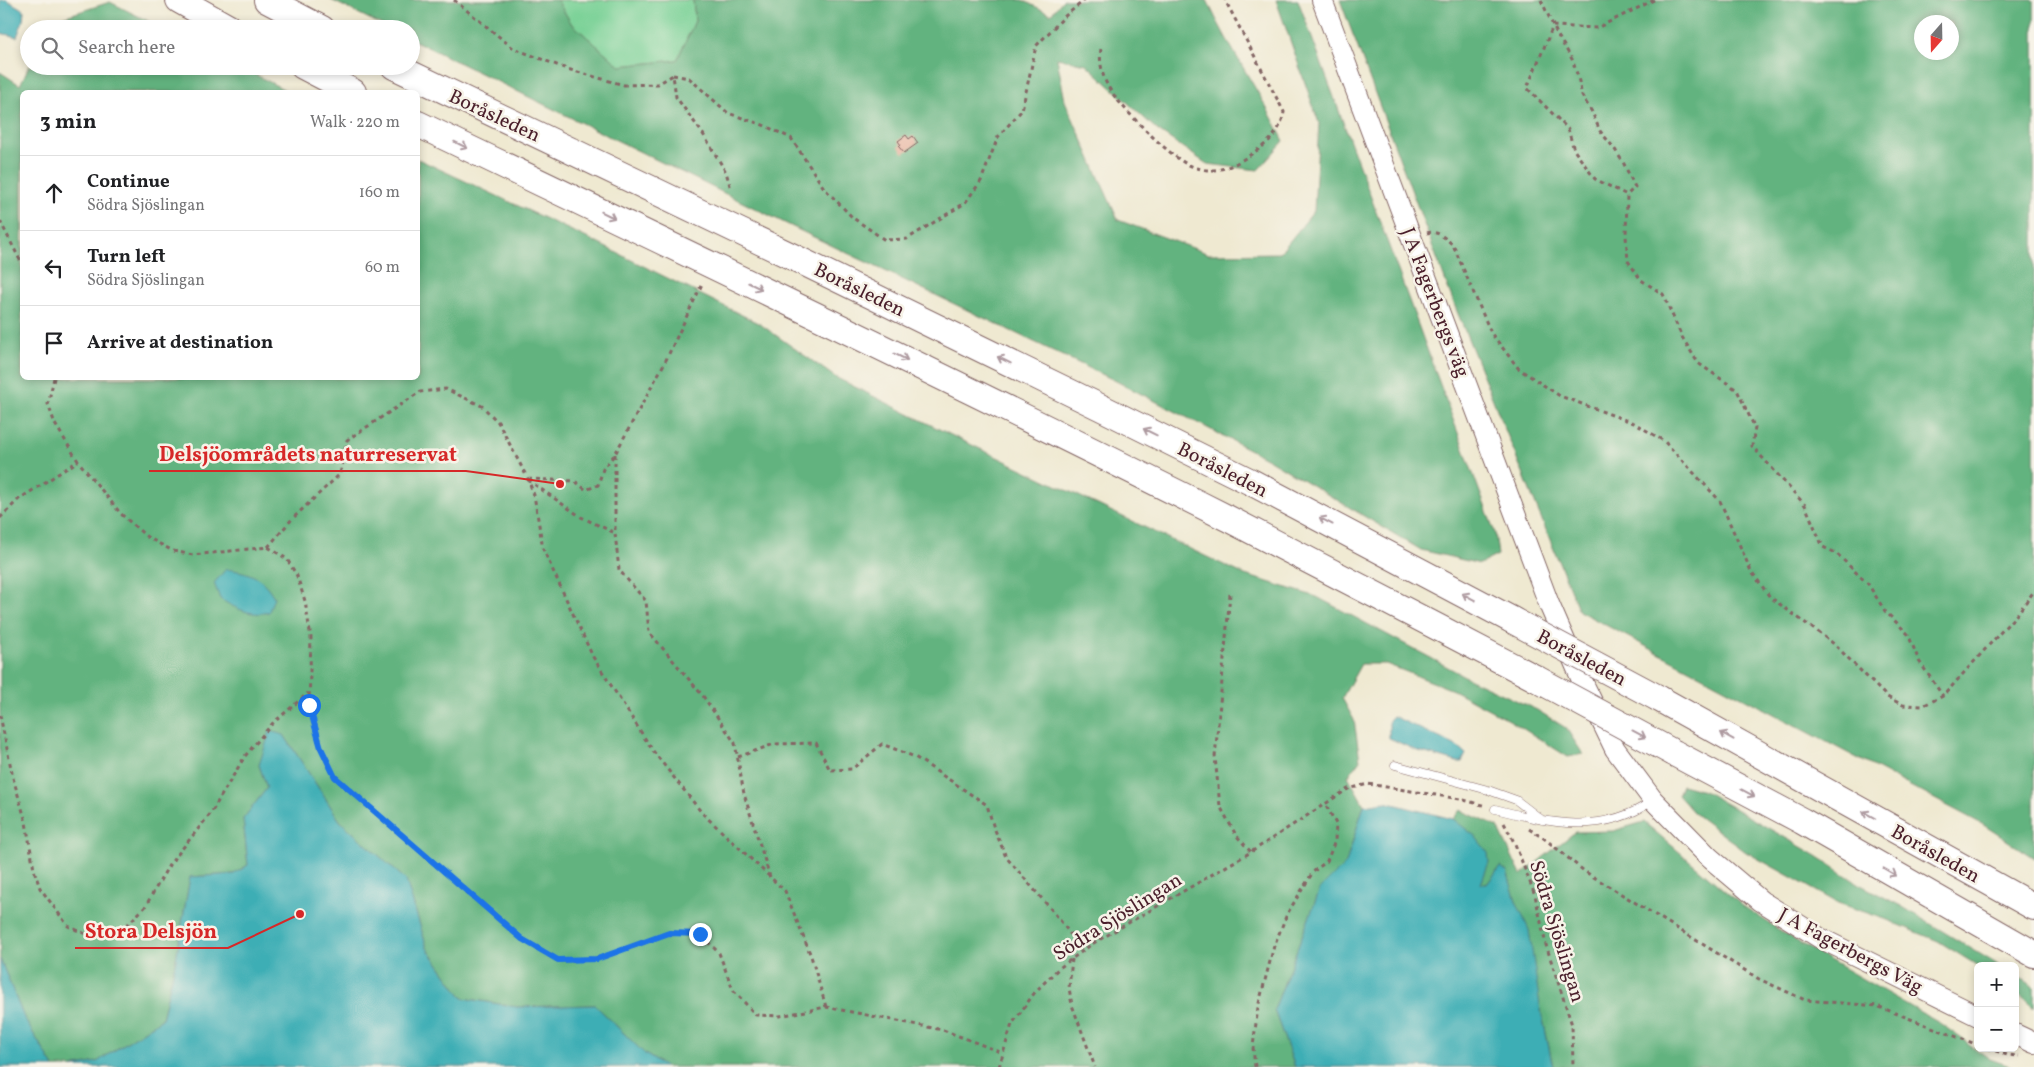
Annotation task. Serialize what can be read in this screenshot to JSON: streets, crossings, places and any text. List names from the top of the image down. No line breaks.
{"streets":{"highway":["Boråsleden"],"street":["J A Fagerbergs väg","J A Fagerbergs Väg"],"path":["Södra Sjöslingan"]},"crossings":[["J A Fagerbergs väg","J A Fagerbergs Väg"]],"places":["Delsjöområdets naturreservat","Stora Delsjön"],"north":"bottom","page":{"search":"Search here","heading":["3 min","Walk · 220 m"],"list":[["Continue","Södra Sjöslingan","160 m"],["Turn left","Södra Sjöslingan","60 m"],"Arrive at destination"],"map_buttons":["+","−"]}}
